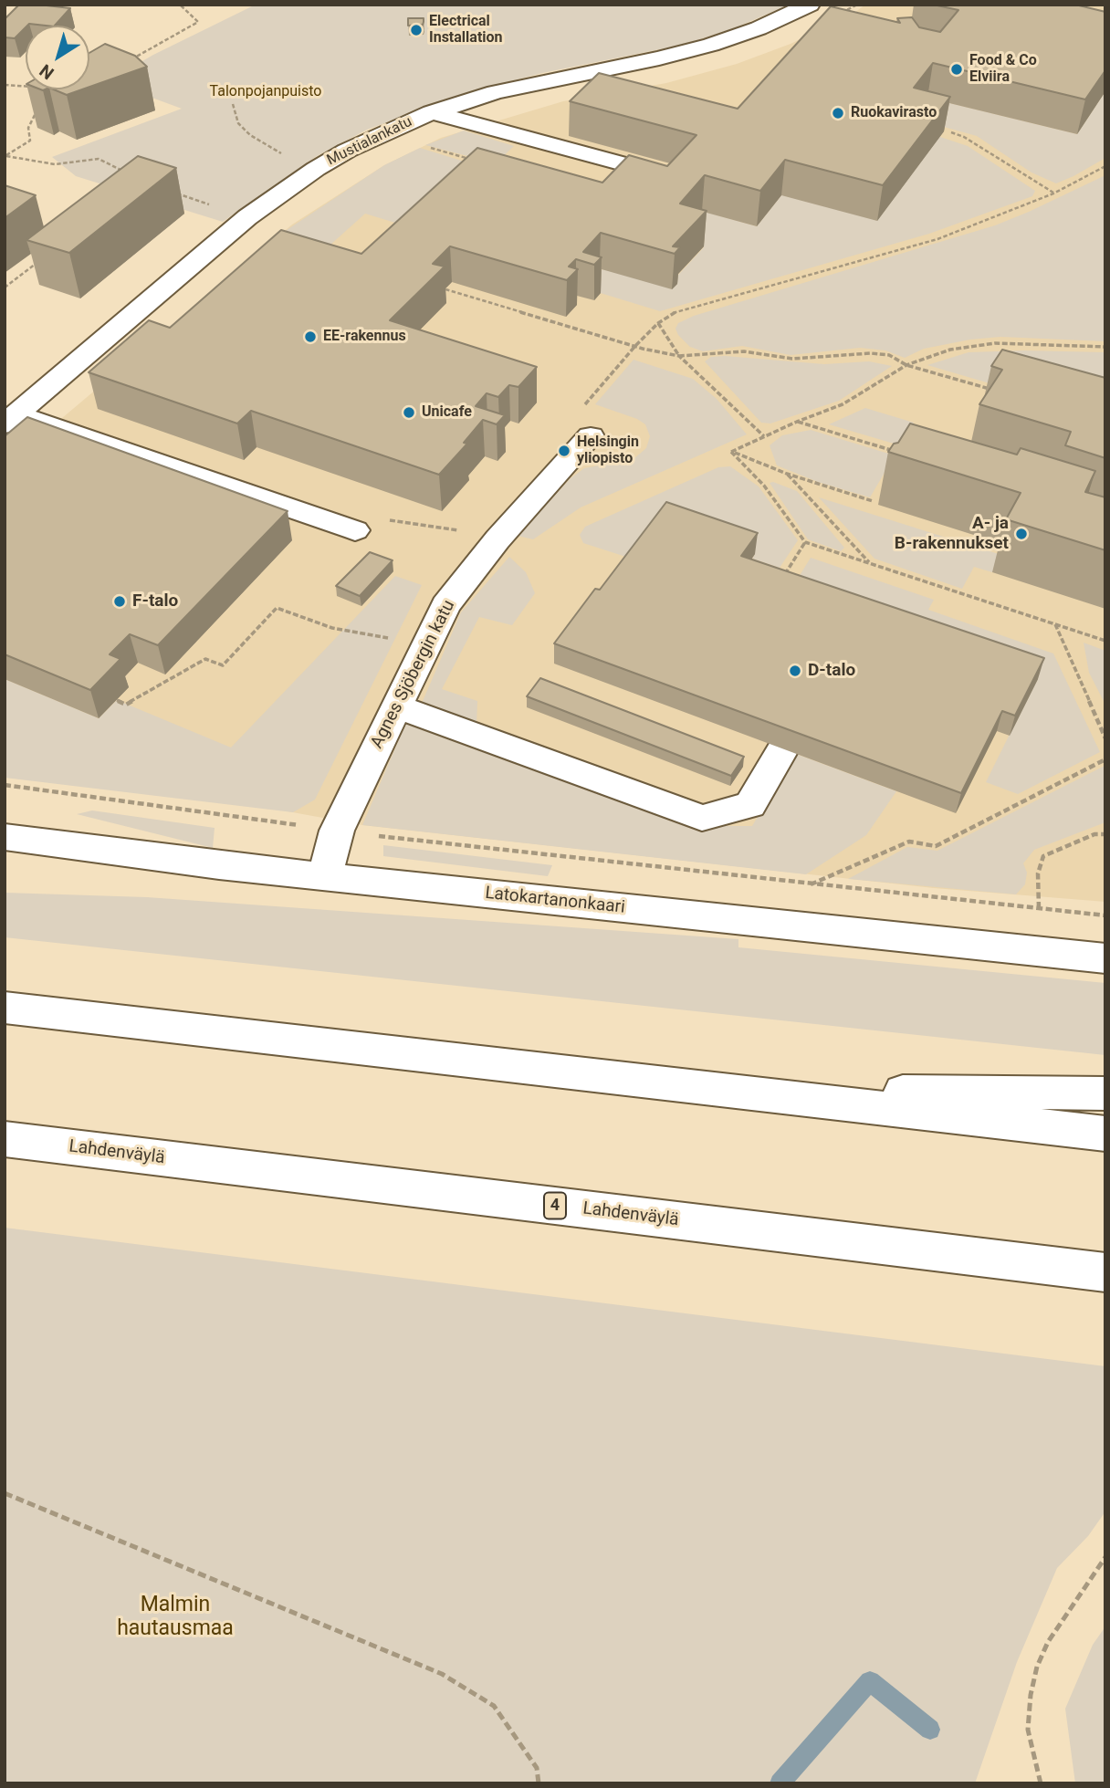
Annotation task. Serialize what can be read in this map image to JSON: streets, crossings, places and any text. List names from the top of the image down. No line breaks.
{"streets":{"main road":["Mustialankatu","Agnes Sjöbergin katu","Latokartanonkaari","Lahdenväylä","4"]},"crossings":[["Agnes Sjöbergin katu","Latokartanonkaari"]],"parks":["Talonpojanpuisto","Malmin hautausmaa"],"places":["Electrical Installation","Food & Co Elviira","Ruokavirasto","EE-rakennus","Unicafe","Helsingin yliopisto","A- ja B-rakennukset","F-talo","D-talo"],"north":"bottom left"}
